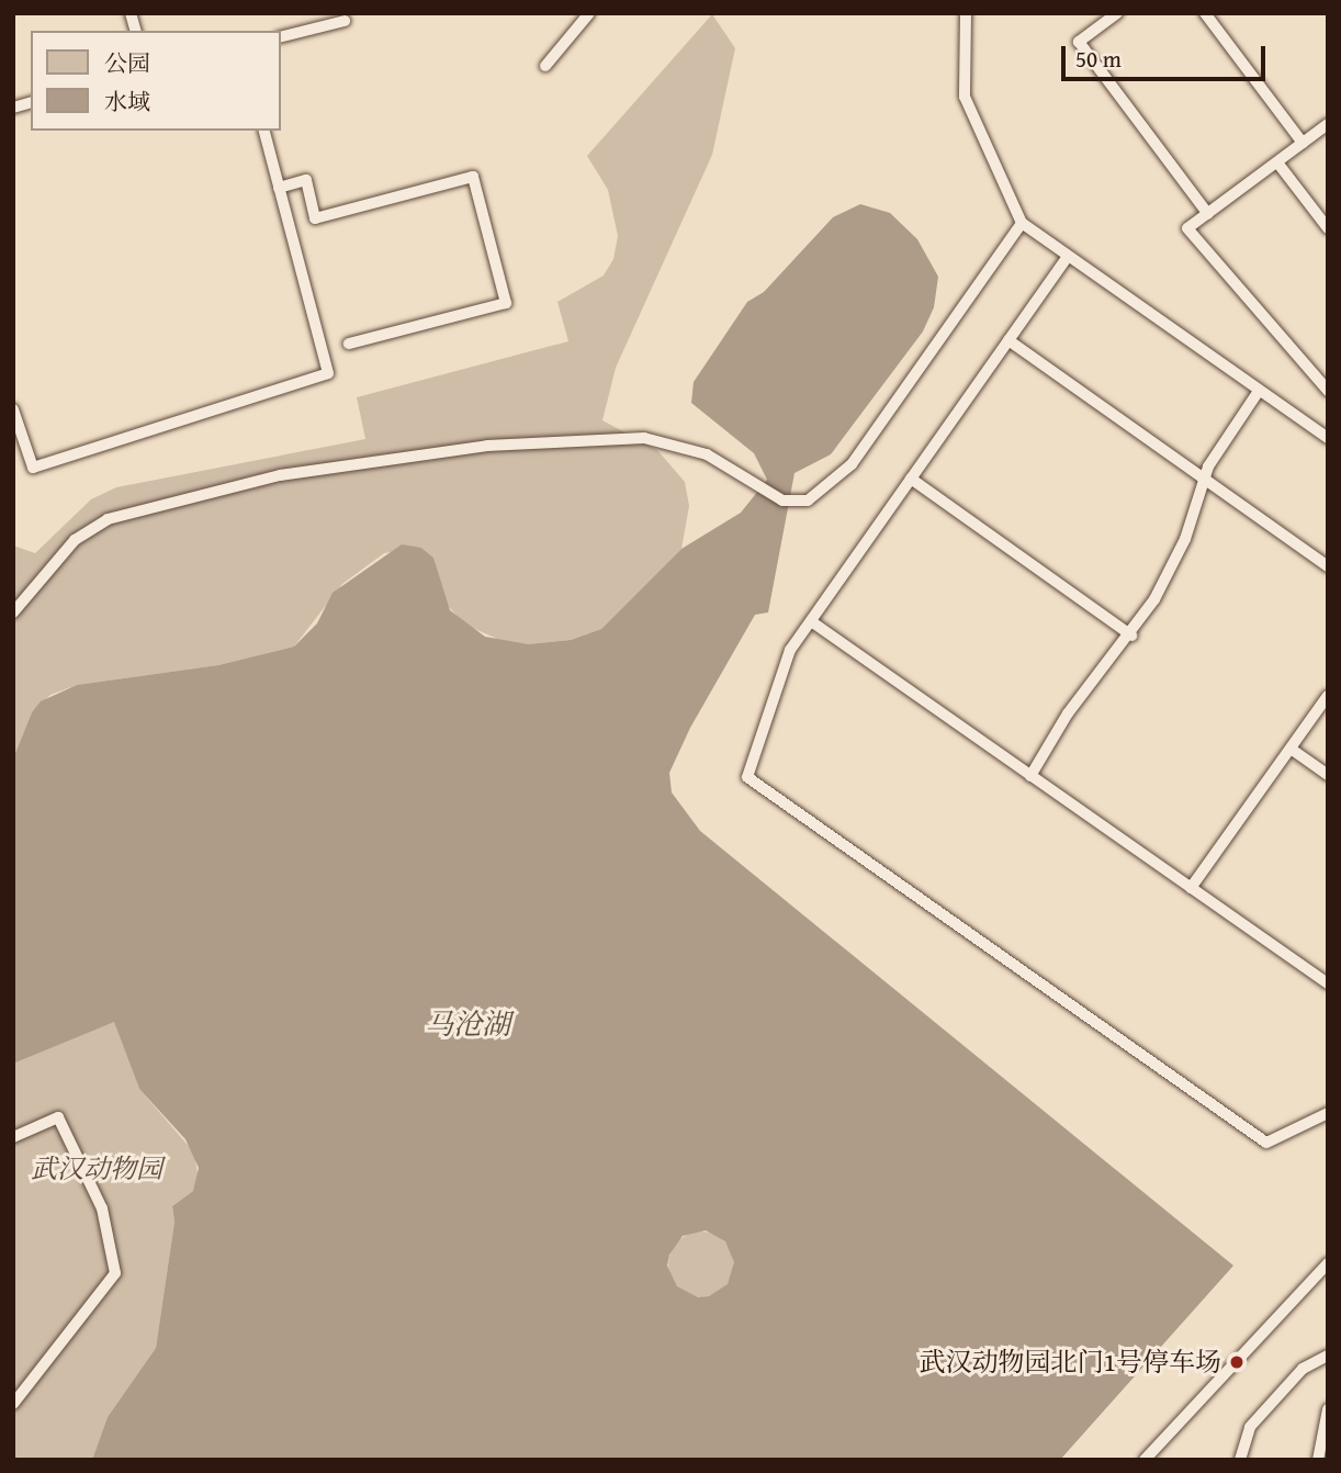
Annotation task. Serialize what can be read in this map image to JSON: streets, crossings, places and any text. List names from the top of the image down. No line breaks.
{"water":["马沧湖"],"parks":["武汉动物园"],"places":["武汉动物园北门1号停车场"],"legend":["公园","水域"],"scale_bar":"50 m"}
